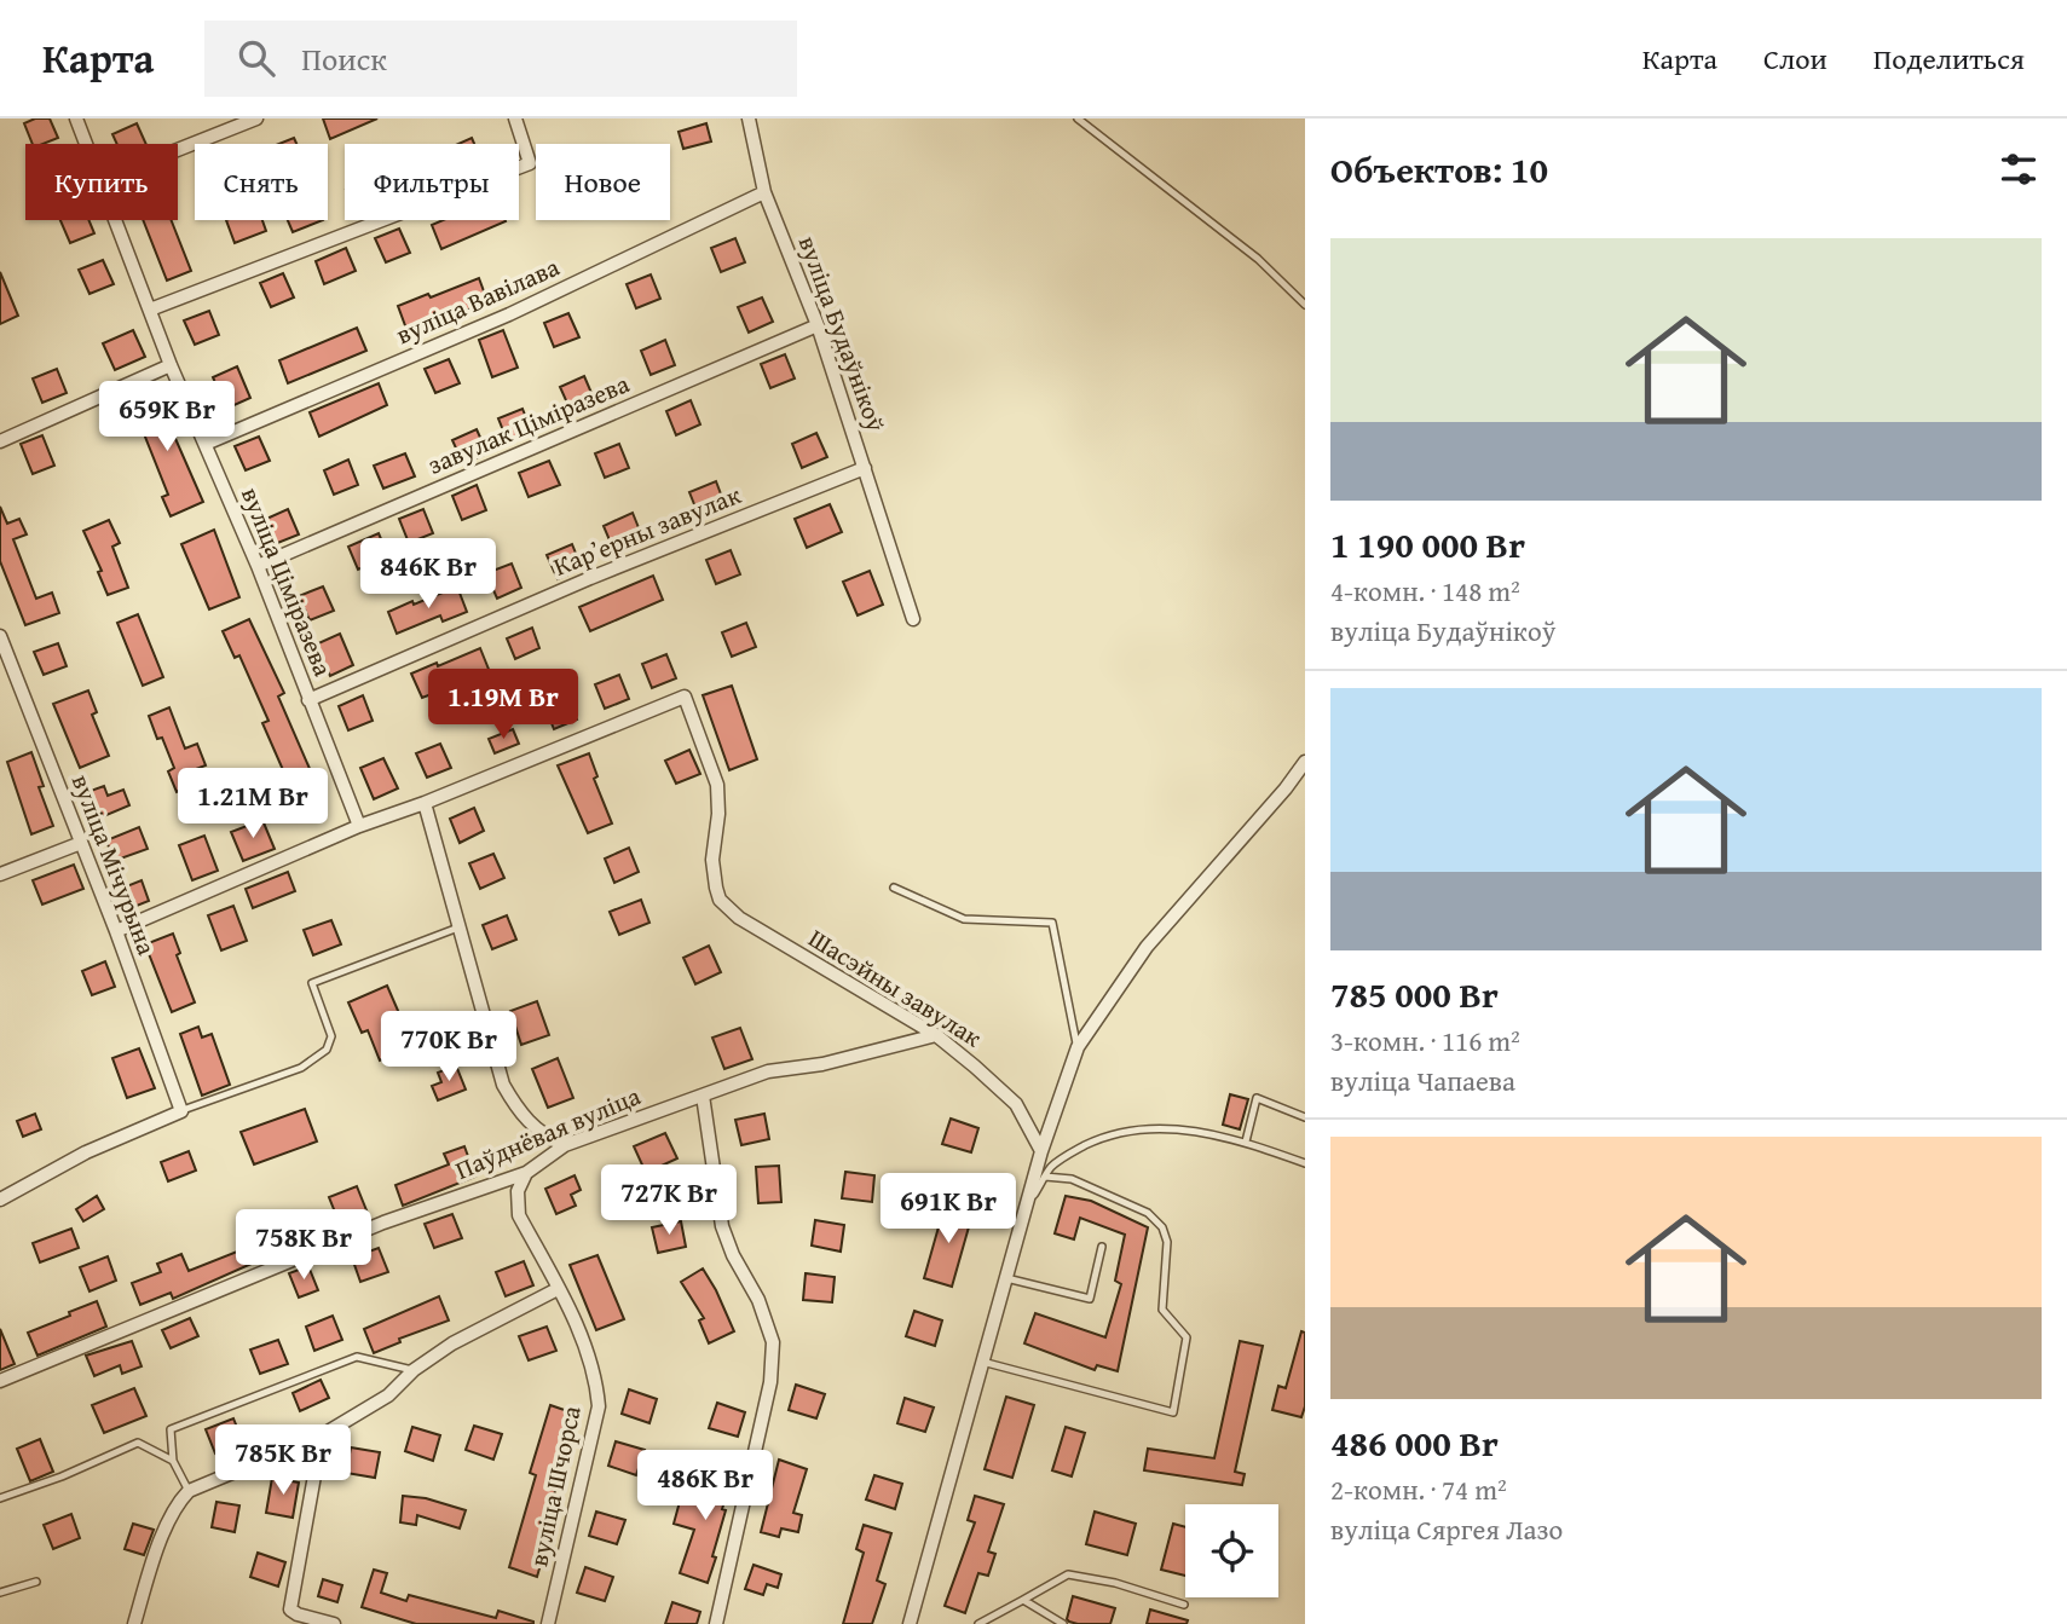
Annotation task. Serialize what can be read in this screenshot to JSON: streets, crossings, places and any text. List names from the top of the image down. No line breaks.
{"streets":{"street":["вуліца Вавілава","вуліца Будаўнікоў","завулак Ціміразева","Карʼерны завулак","вуліца Ціміразева","вуліца Мічурына","Шасэйны завулак","Паўднёвая вуліца","вуліца Шчорса"]},"crossings":[["вуліца Вавілава","вуліца Будаўнікоў"],["вуліца Вавілава","вуліца Ціміразева"],["вуліца Будаўнікоў","завулак Ціміразева"],["вуліца Будаўнікоў","Карʼерны завулак"],["завулак Ціміразева","вуліца Ціміразева"],["Карʼерны завулак","вуліца Ціміразева"],["Шасэйны завулак","Паўднёвая вуліца"],["Паўднёвая вуліца","вуліца Шчорса"]],"page":{"header":"Карта","search":"Поиск","nav":["Карта","Слои","Поделиться"],"heading":"Объектов: 10","chip":["Купить","Снять","Фильтры","Новое"],"list":[{"name":"1 190 000 Br","note":"4-комн. · 148 m² · вуліца Будаўнікоў"},{"name":"785 000 Br","note":"3-комн. · 116 m² · вуліца Чапаева"},{"name":"486 000 Br","note":"2-комн. · 74 m² · вуліца Сяргея Лазо"}],"price":["659K Br","846K Br","1.19M Br","1.21M Br","770K Br","727K Br","691K Br","758K Br","785K Br","486K Br"]}}
